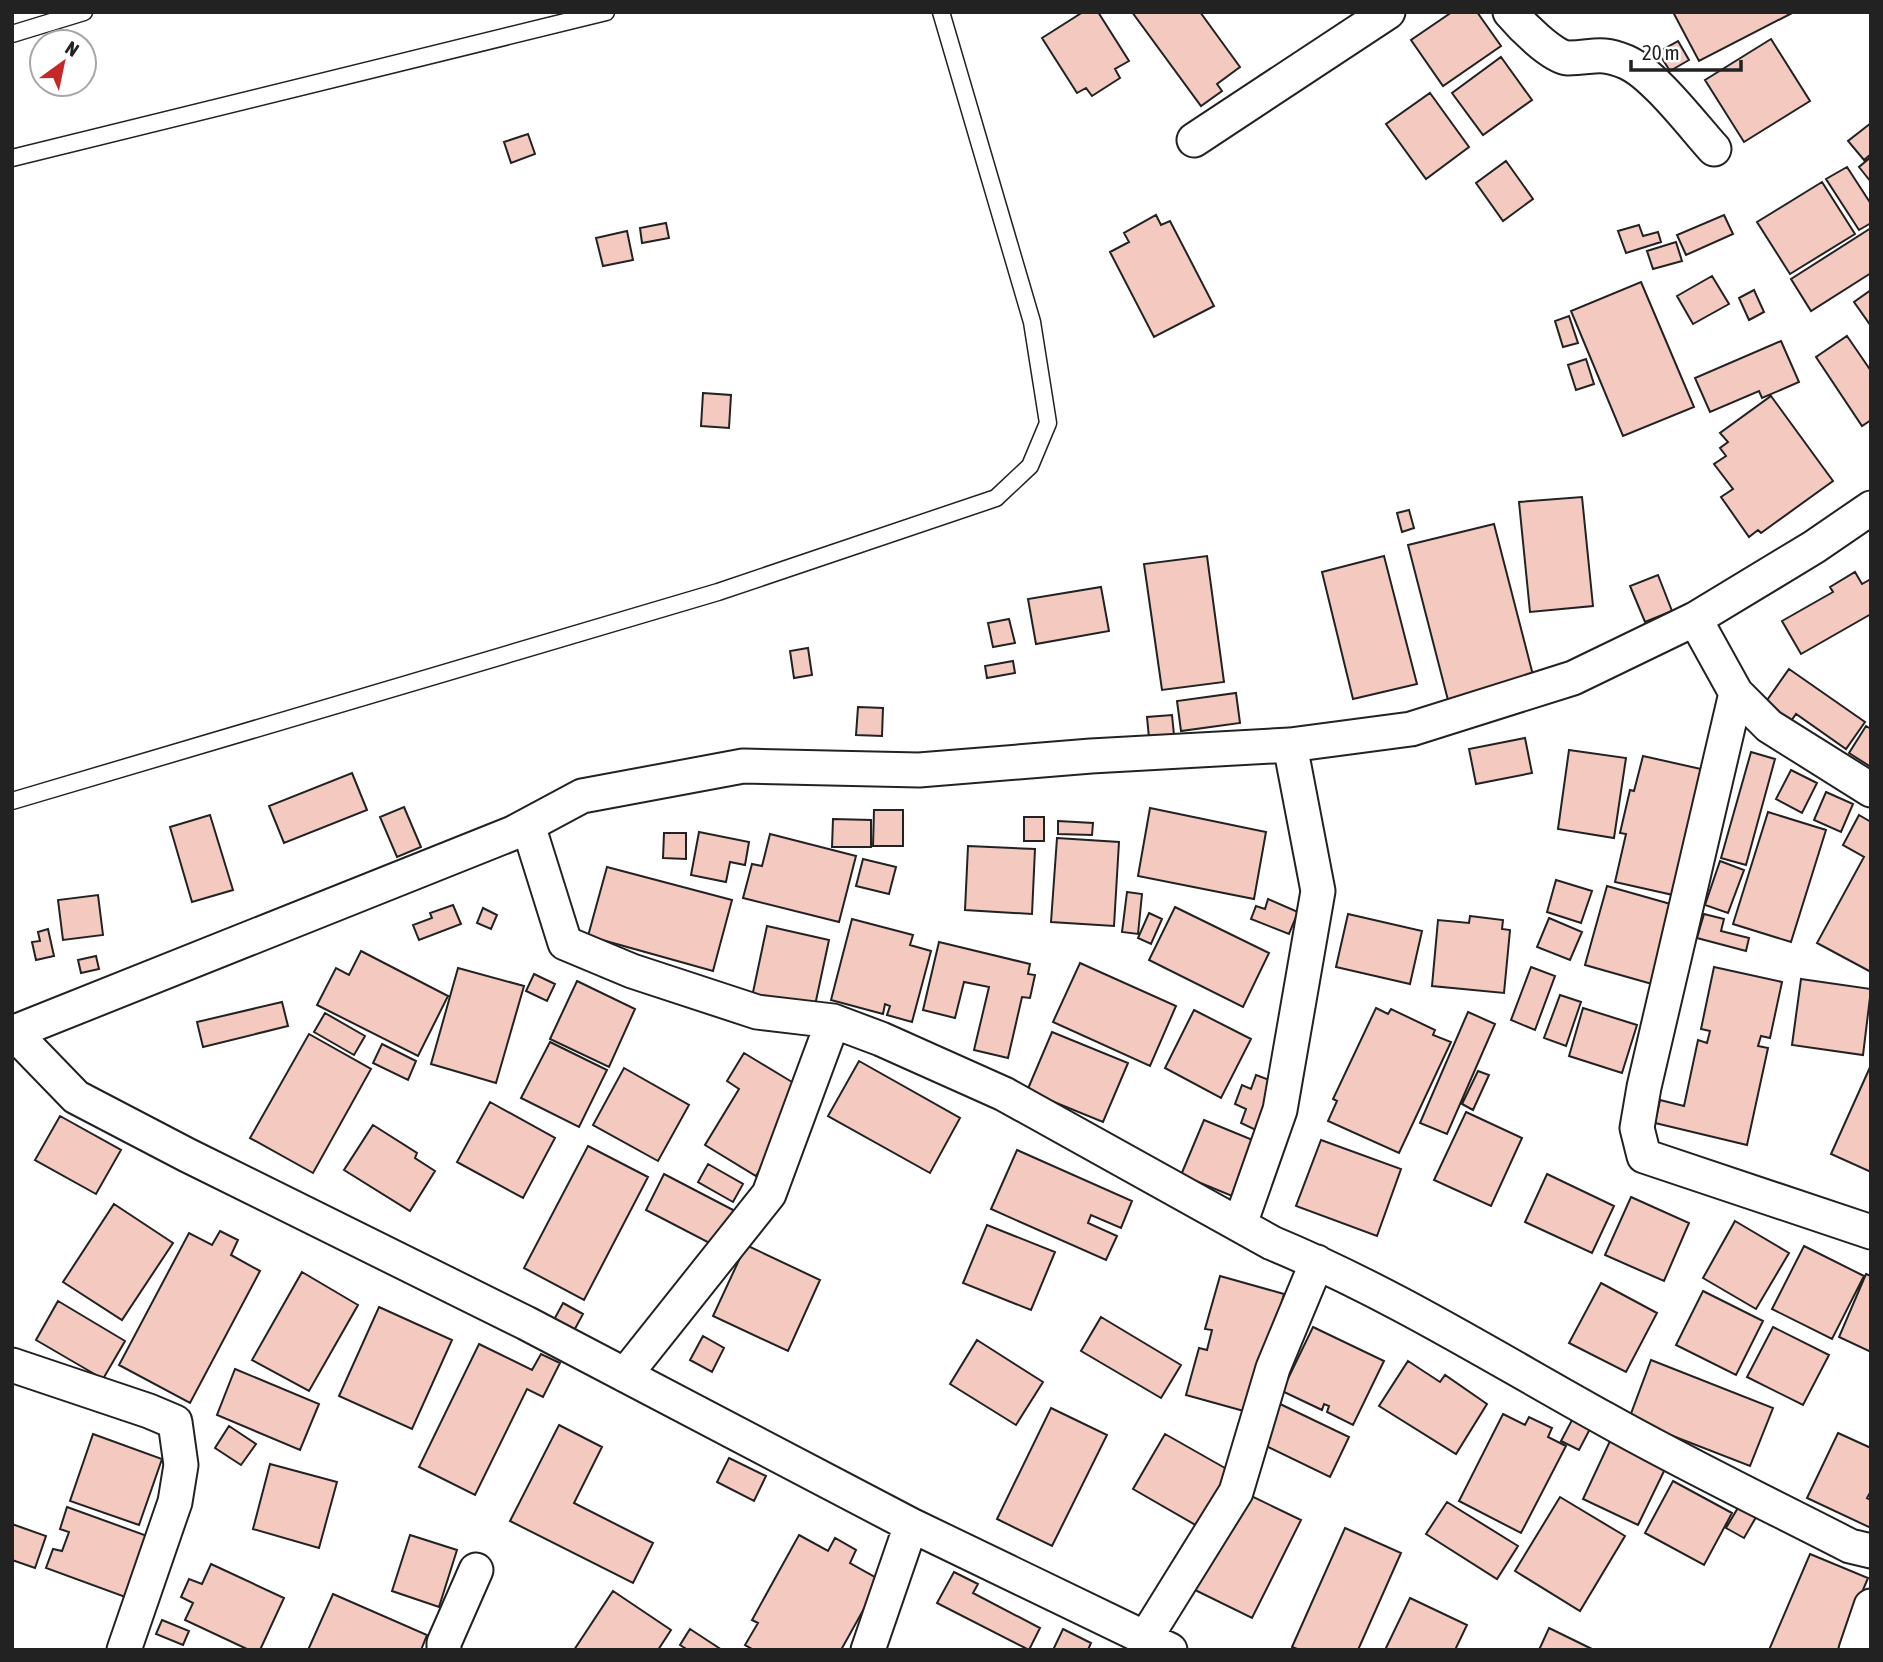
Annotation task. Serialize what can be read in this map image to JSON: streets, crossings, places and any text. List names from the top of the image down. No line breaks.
{"scale_bar":"20 m","north":"top right"}
